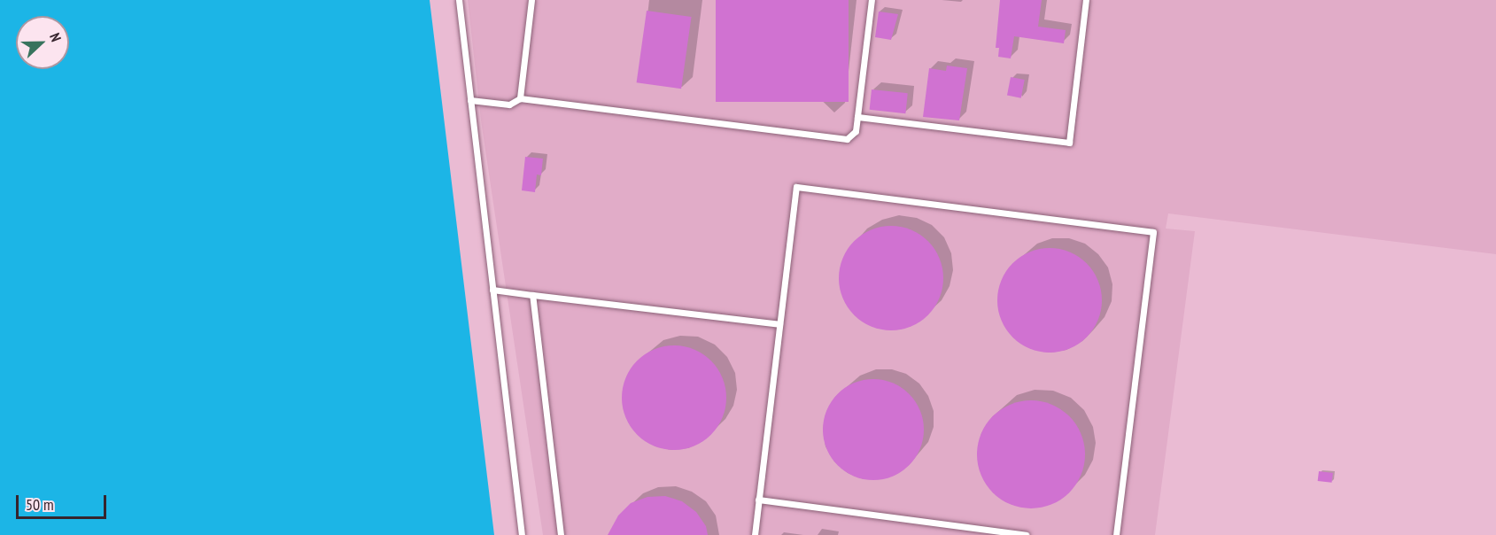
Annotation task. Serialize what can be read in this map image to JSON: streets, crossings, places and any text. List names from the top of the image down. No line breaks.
{"scale_bar":"50 m","north":"right"}
